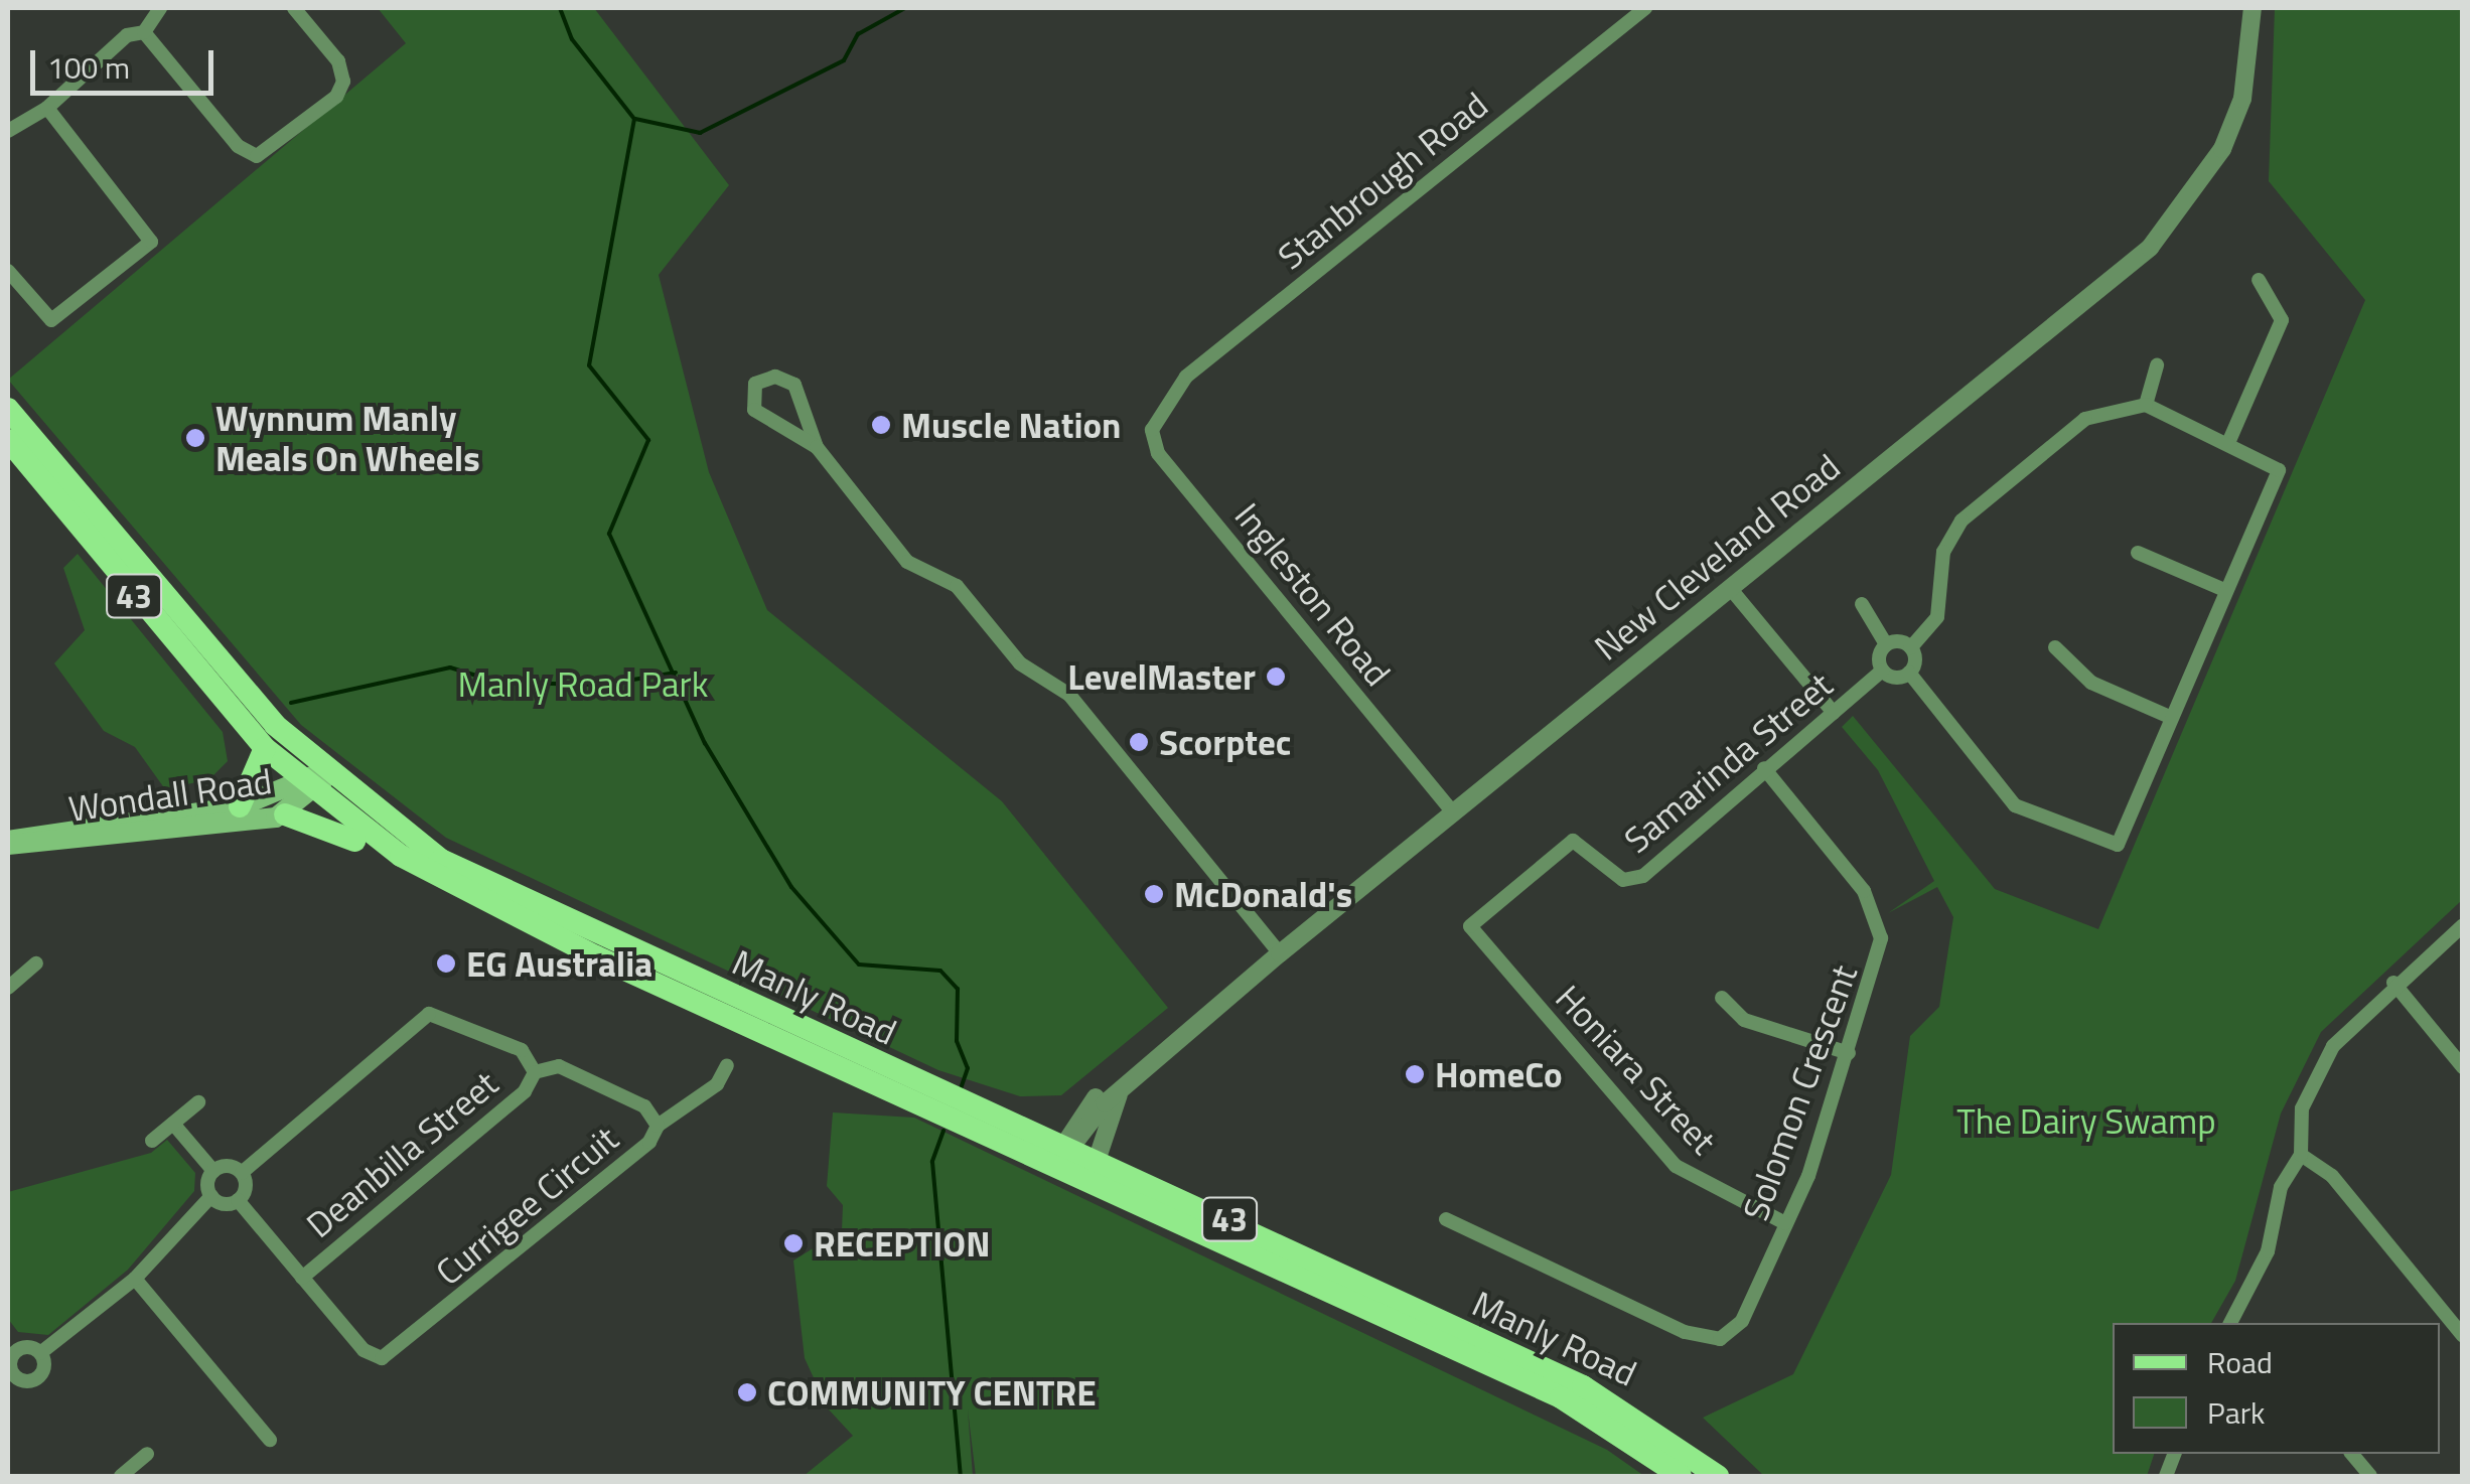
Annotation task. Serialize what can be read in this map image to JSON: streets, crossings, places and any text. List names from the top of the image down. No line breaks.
{"streets":{"main road":["43","Wondall Road","Manly Road"],"street":["Stanbrough Road","New Cleveland Road","Ingleston Road","Samarinda Street","Honiara Street","Solomon Crescent","Deanbilla Street","Currigee Circuit"]},"crossings":[["Stanbrough Road","Ingleston Road"],["New Cleveland Road","Ingleston Road"],["New Cleveland Road","Manly Road"],["Samarinda Street","Honiara Street"],["Samarinda Street","Solomon Crescent"],["Wondall Road","Manly Road"],["Honiara Street","Solomon Crescent"],["Deanbilla Street","Currigee Circuit"]],"parks":["Manly Road Park","The Dairy Swamp"],"places":["Muscle Nation","Wynnum Manly Meals On Wheels","LevelMaster","Scorptec","McDonald's","EG Australia","HomeCo","RECEPTION","COMMUNITY CENTRE"],"legend":["Road","Park"],"scale_bar":"100 m"}
